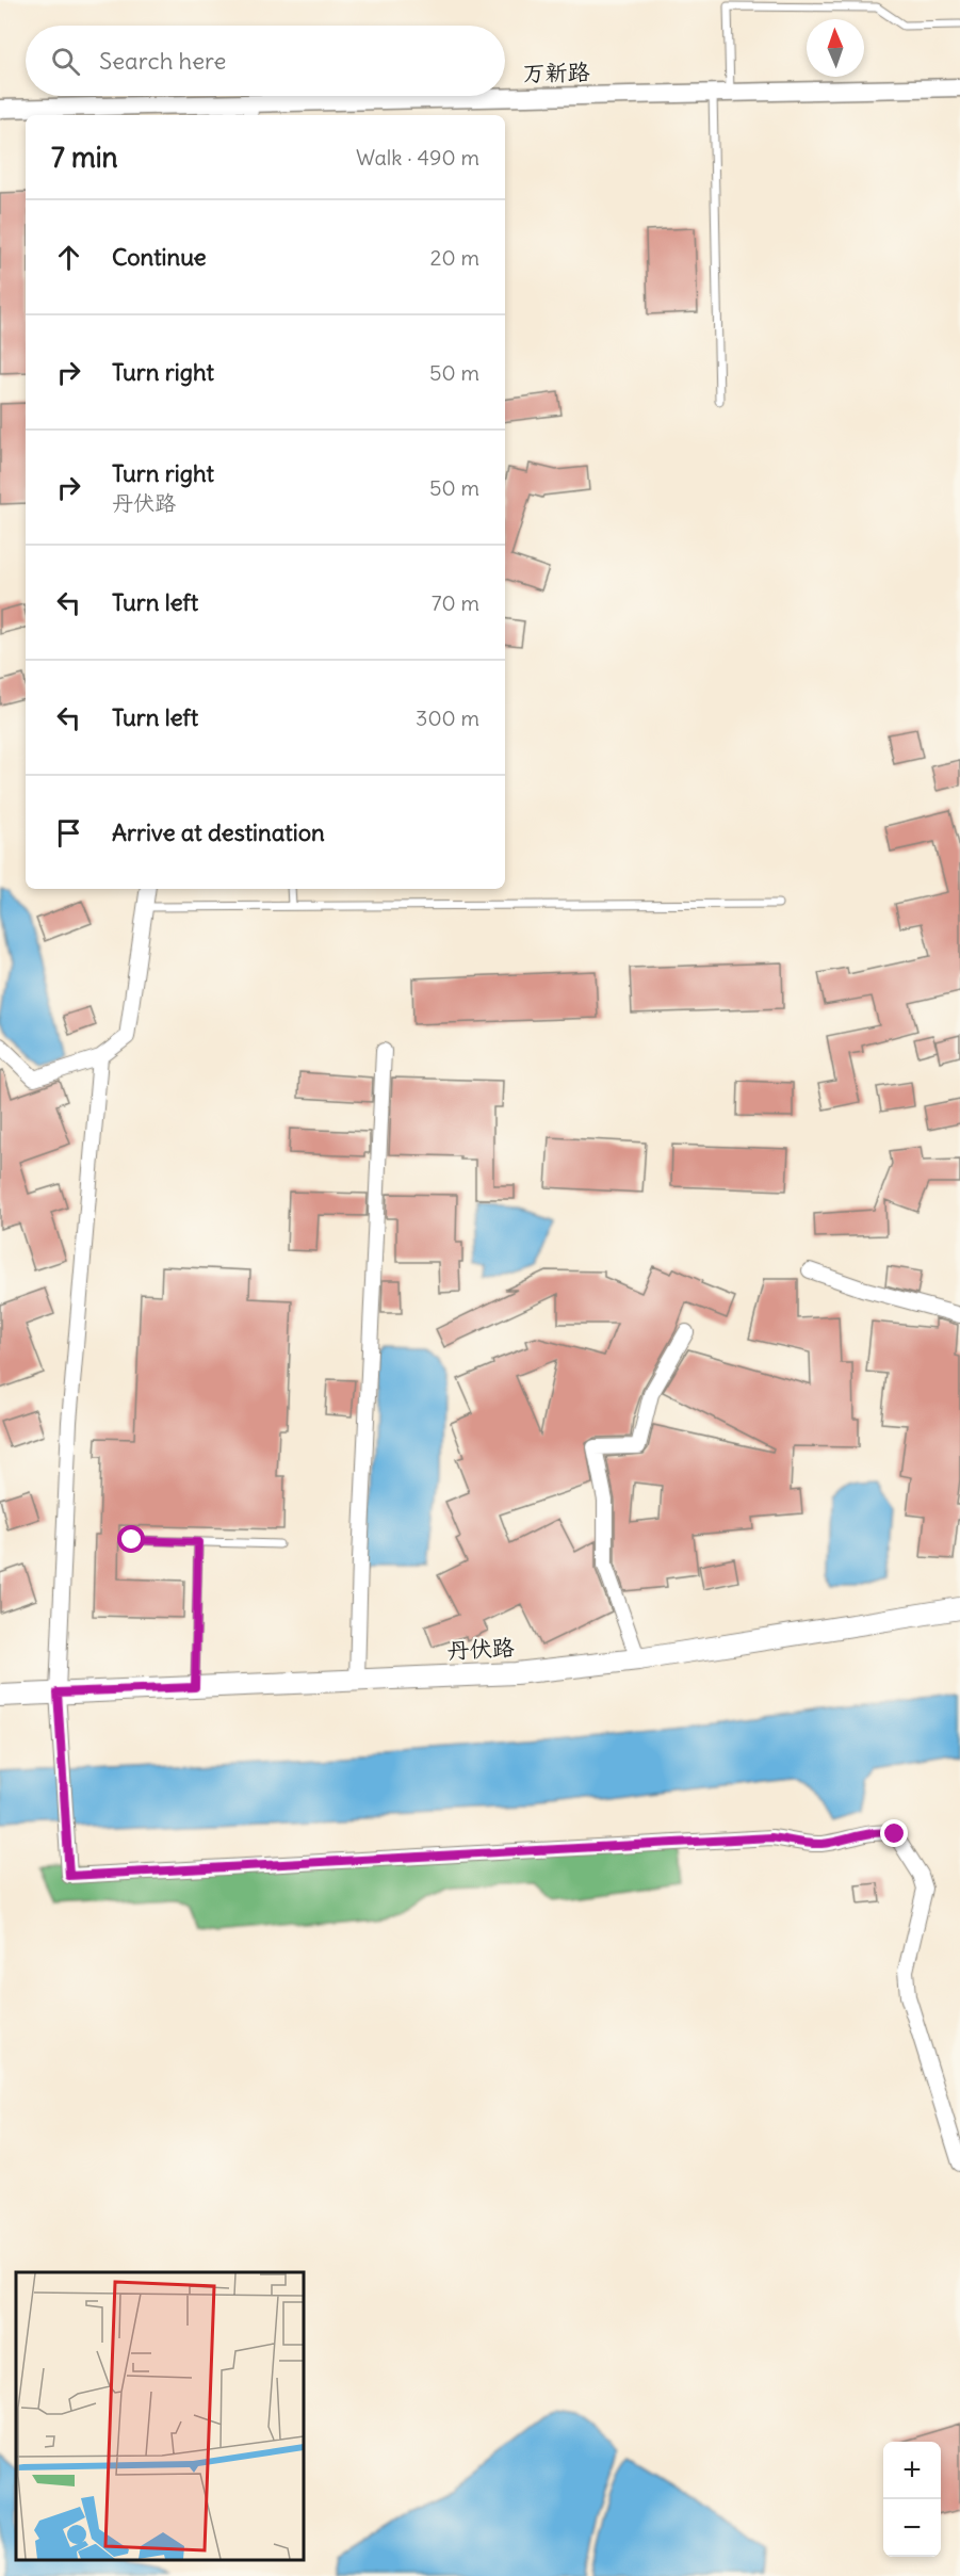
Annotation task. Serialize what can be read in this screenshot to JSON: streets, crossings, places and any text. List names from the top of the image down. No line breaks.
{"streets":{"main road":["丹伏路"],"street":["万新路"]},"north":"top","page":{"search":"Search here","heading":["7 min","Walk · 490 m"],"list":[["Continue","20 m"],["Turn right","50 m"],["Turn right","丹伏路","50 m"],["Turn left","70 m"],["Turn left","300 m"],"Arrive at destination"],"map_buttons":["+","−"]}}
